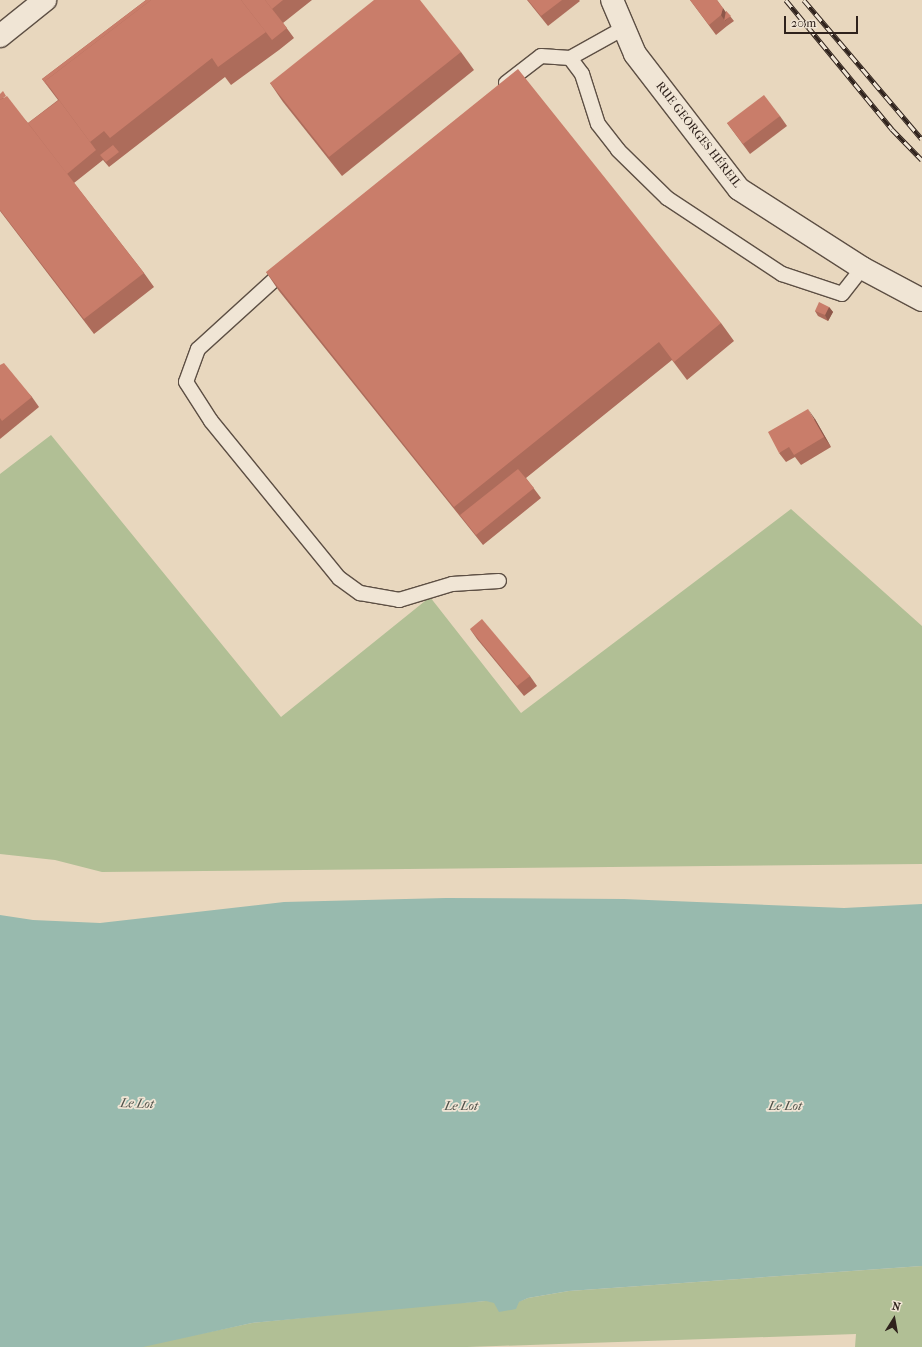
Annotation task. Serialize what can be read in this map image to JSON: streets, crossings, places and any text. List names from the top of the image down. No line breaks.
{"streets":{"street":["RUE GEORGES HÉREIL"]},"water":["Le Lot"],"scale_bar":"20 m","north":"top"}
